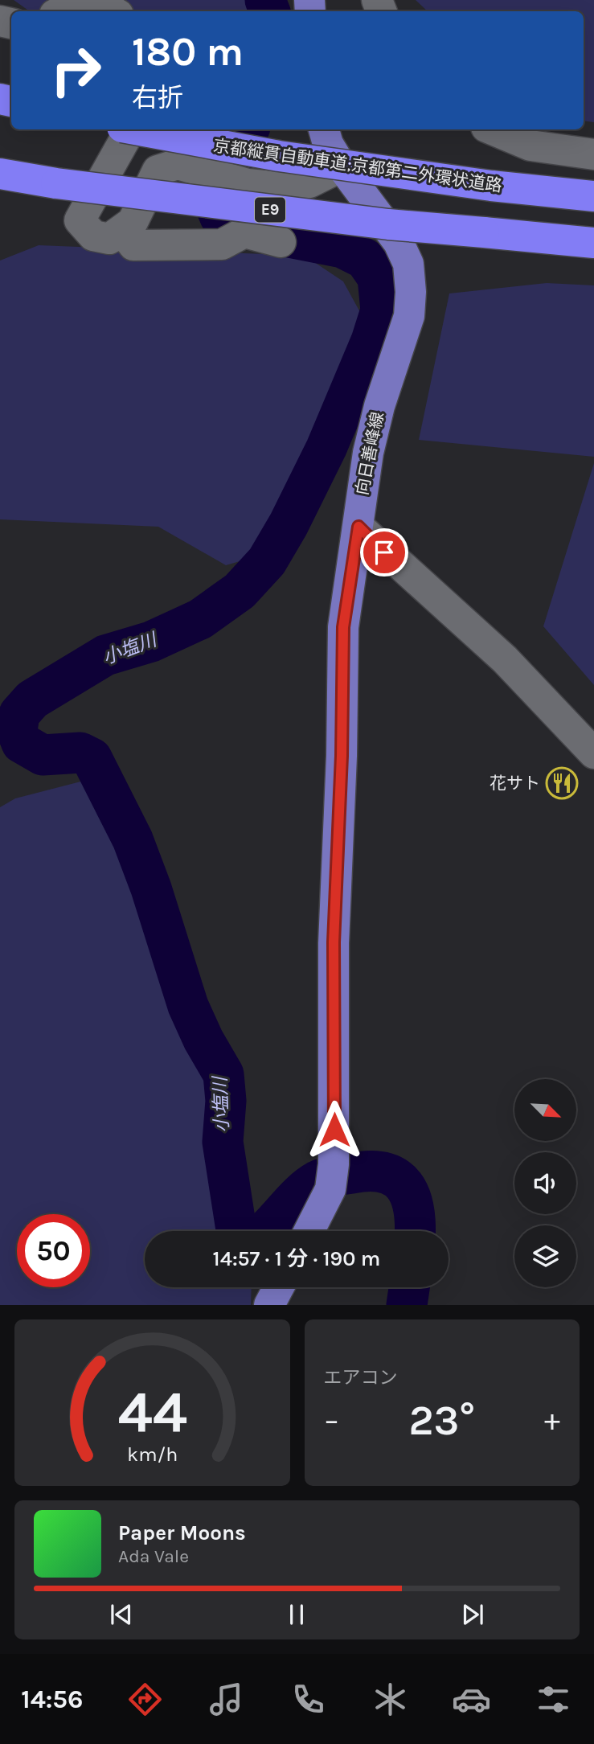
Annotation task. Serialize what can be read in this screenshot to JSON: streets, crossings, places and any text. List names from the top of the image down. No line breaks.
{"streets":{"highway":["京都縦貫自動車道;京都第二外環状道路","E9"],"main road":["向日善峰線"]},"water":["小塩川"],"places":{"restaurant":["花サト"]},"north":"bottom right","page":{"turn":["180 m","右折"],"limit":"50","trip":"14:57 · 1 分 · 190 m","tile":"エアコン","heat":["−","23°","+"],"song":["Paper Moons","Ada Vale"],"tabs":"14:56","gauge":["44","km/h"]}}
